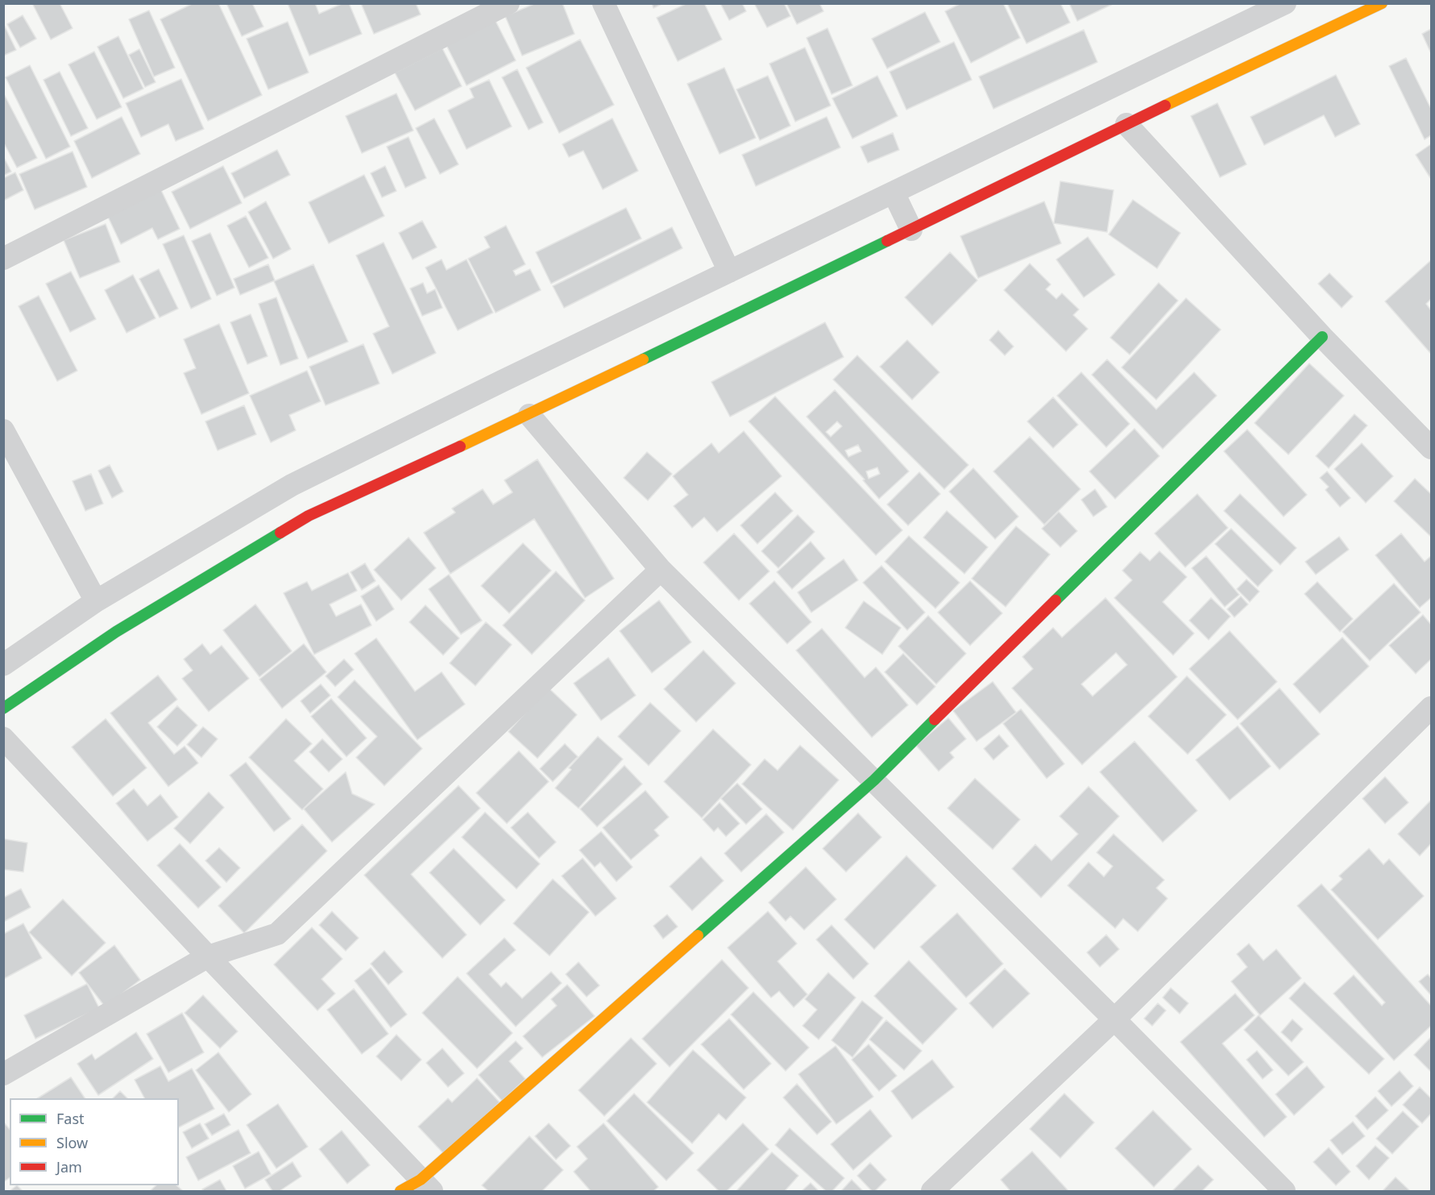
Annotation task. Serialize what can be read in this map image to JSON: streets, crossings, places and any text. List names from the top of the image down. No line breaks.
{"legend":["Fast","Slow","Jam"]}
